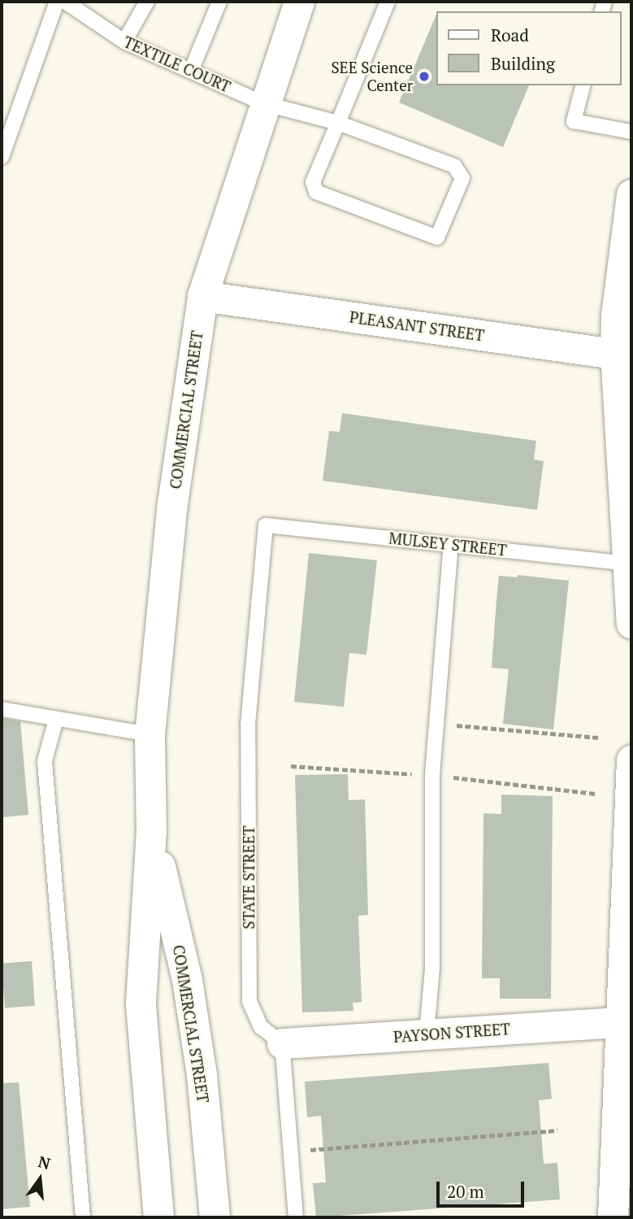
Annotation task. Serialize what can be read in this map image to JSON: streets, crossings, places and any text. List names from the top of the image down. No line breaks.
{"streets":{"street":["PLEASANT STREET","COMMERCIAL STREET","PAYSON STREET"],"lane":["TEXTILE COURT","MULSEY STREET","STATE STREET"]},"crossings":[["TEXTILE COURT","COMMERCIAL STREET"],["PLEASANT STREET","COMMERCIAL STREET"],["MULSEY STREET","STATE STREET"],["STATE STREET","PAYSON STREET"]],"places":["SEE Science Center"],"legend":["Road","Building"],"scale_bar":"20 m","north":"top"}
